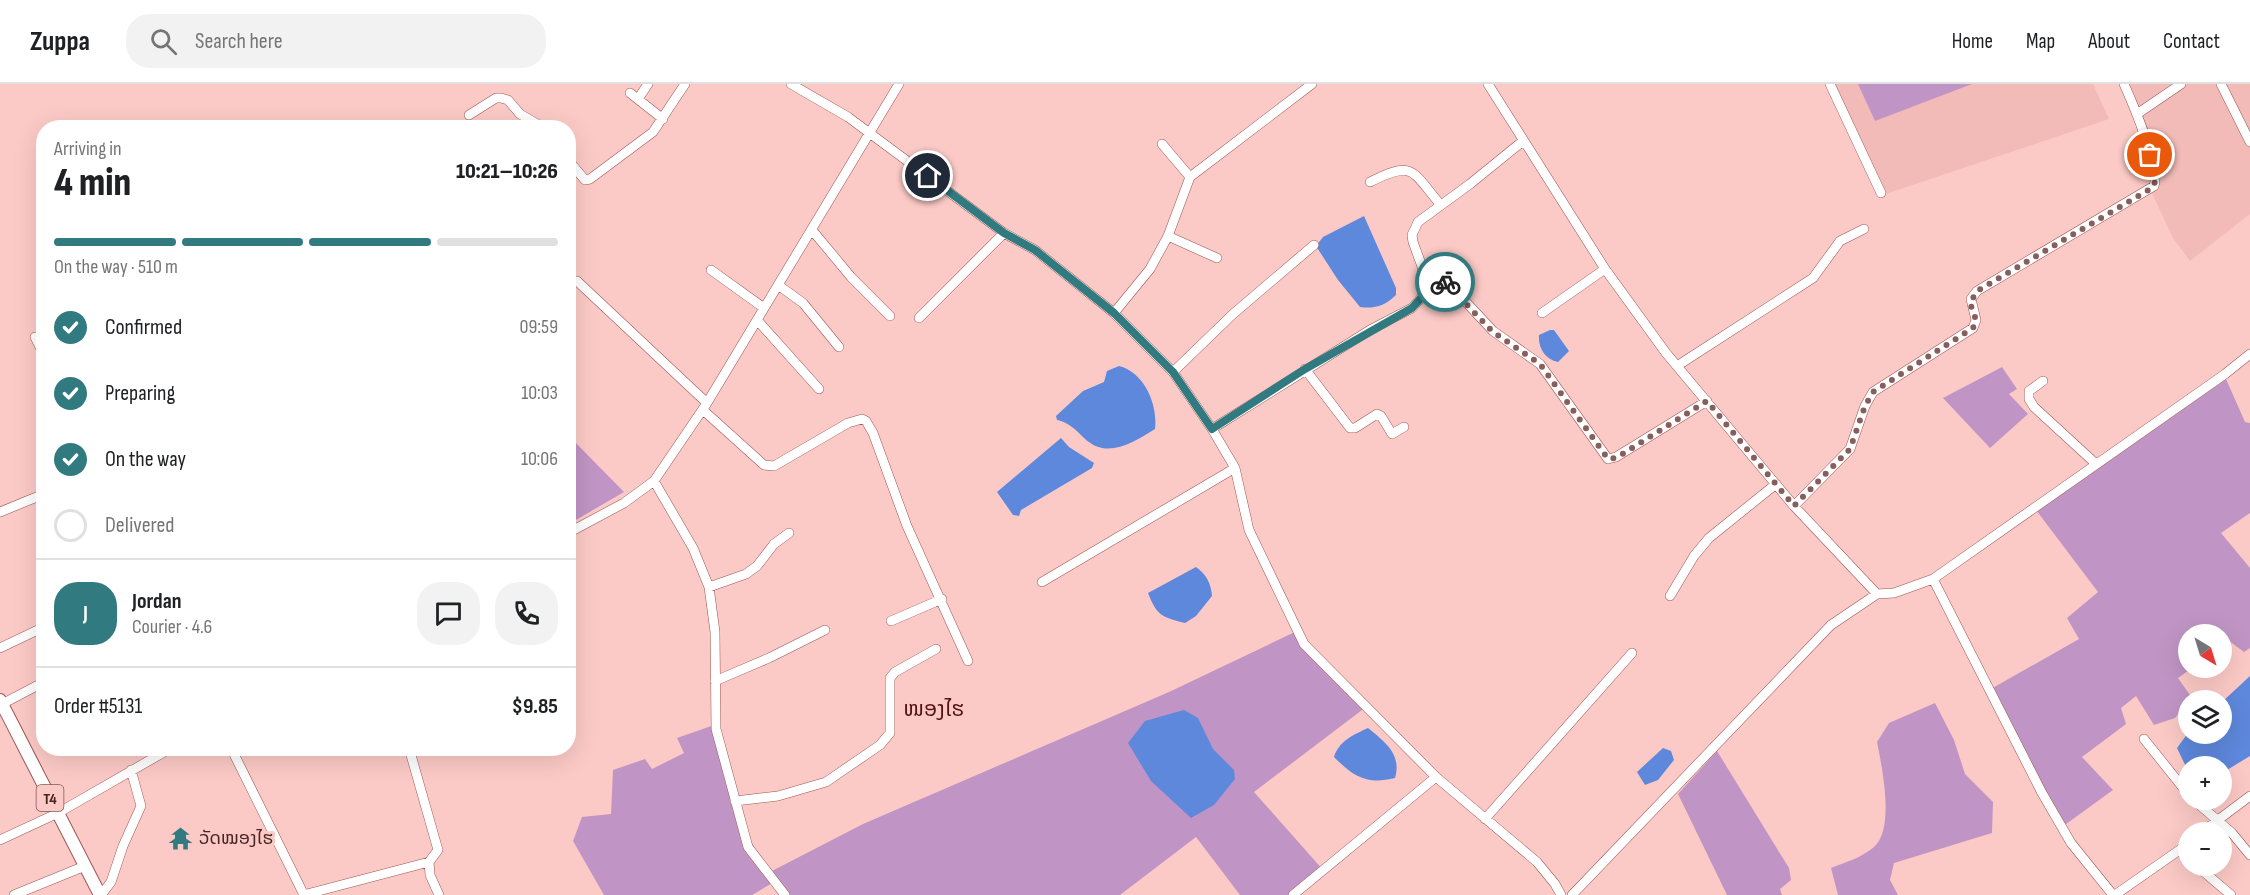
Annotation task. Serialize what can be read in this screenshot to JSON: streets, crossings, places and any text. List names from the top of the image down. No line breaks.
{"streets":{"main road":["T4"]},"districts":["ໜອງໄຮ"],"places":{"temple":["ວັດໝອງໄຮ"]},"north":"bottom right","page":{"header":"Zuppa","search":"Search here","nav":["Home","Map","About","Contact"],"heading":["4 min","Arriving in","10:21–10:26"],"panel":["Jordan","Courier · 4.6","Order #5131","$9.85"],"bar":"On the way · 510 m","list":[["Confirmed","09:59"],["Preparing","10:03"],["On the way","10:06"],"Delivered"],"round":"J","map_buttons":["+","−"]}}
